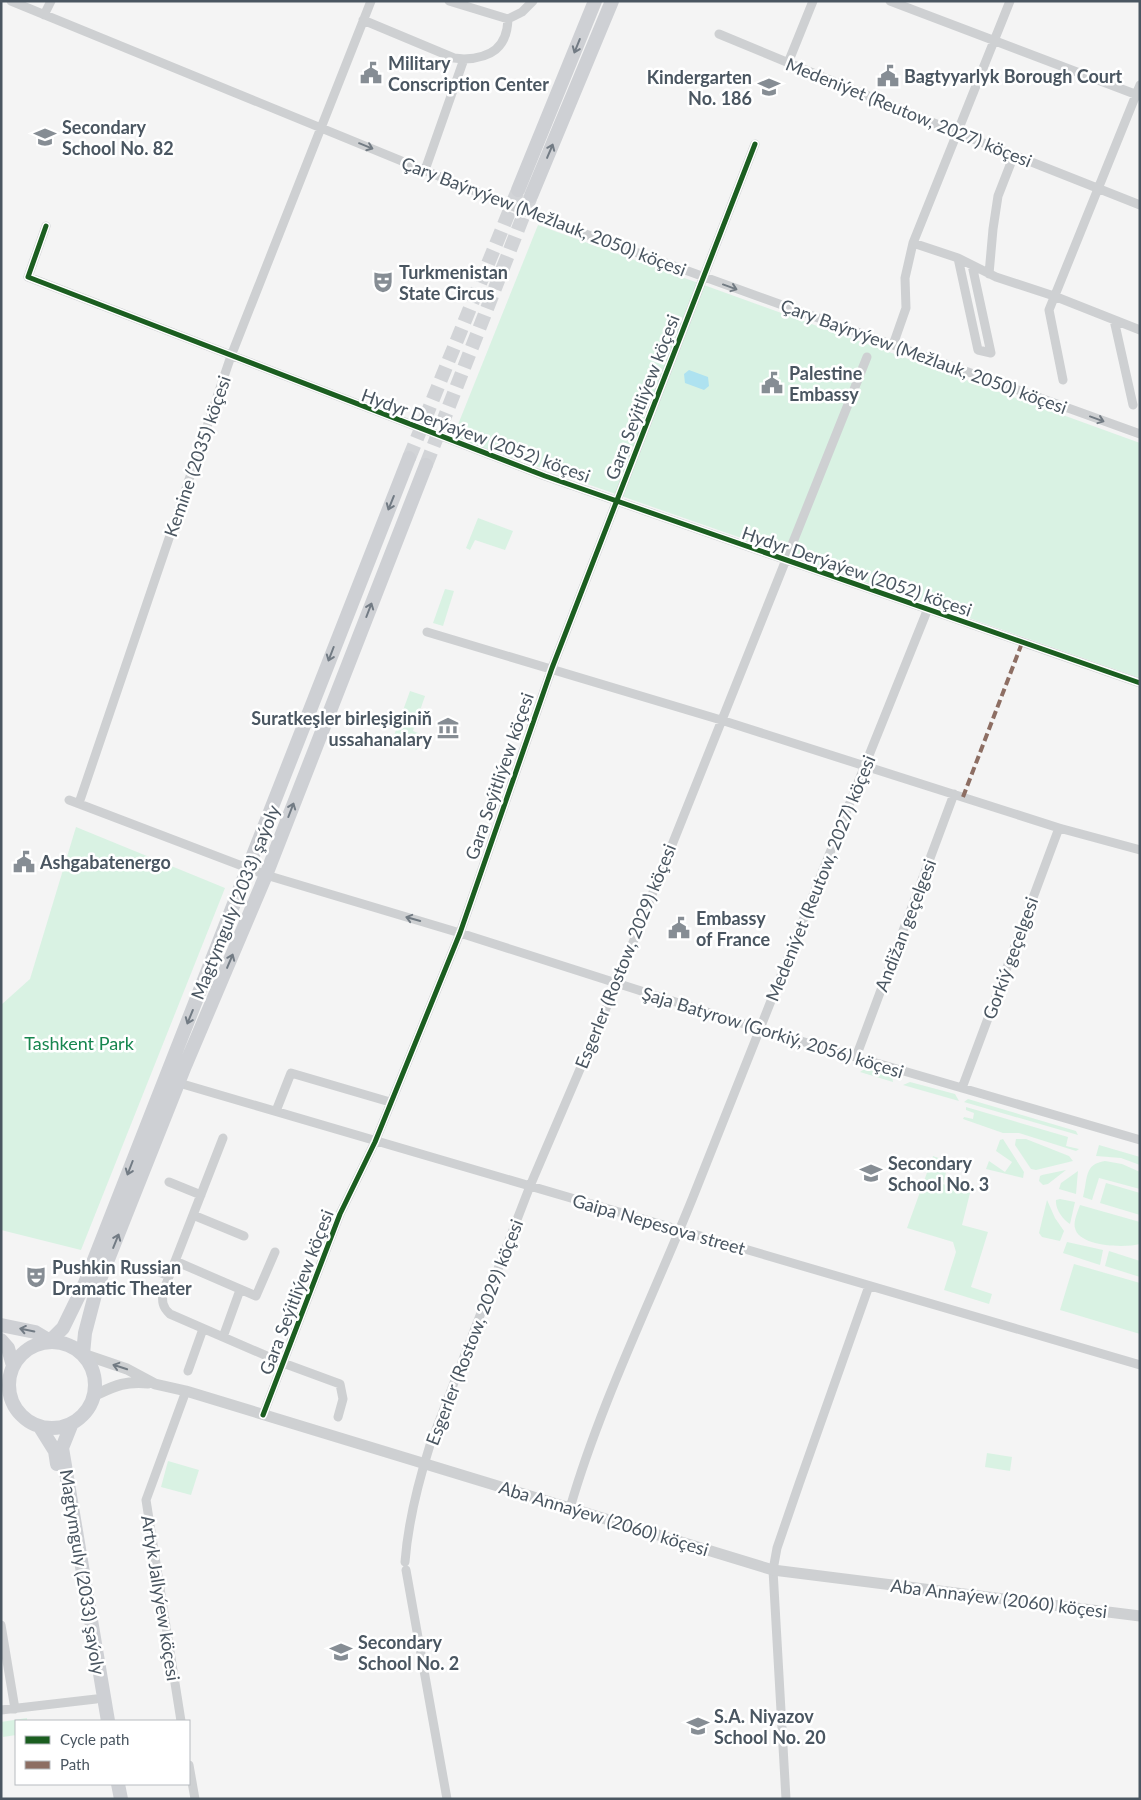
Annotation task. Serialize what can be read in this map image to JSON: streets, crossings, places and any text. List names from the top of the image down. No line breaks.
{"streets":{"main road":["Magtymguly (2033) şaýoly"],"street":["Medeniýet (Reutow, 2027) köçesi","Çary Baýryýew (Mežlauk, 2050) köçesi","Gara Seýitliýew köçesi","Hydyr Derýaýew (2052) köçesi","Kemine (2035) köçesi","Andižan geçelgesi","Esgerler (Rostow, 2029) köçesi","Gorkiý geçelgesi","Şaja Batyrow (Gorkiý, 2056) köçesi","Gaipa Nepesova street","Aba Annaýew (2060) köçesi","Artyk Jallyýew köçesi"]},"crossings":[["Medeniýet (Reutow, 2027) köçesi","Hydyr Derýaýew (2052) köçesi"],["Medeniýet (Reutow, 2027) köçesi","Şaja Batyrow (Gorkiý, 2056) köçesi"],["Medeniýet (Reutow, 2027) köçesi","Gaipa Nepesova street"],["Medeniýet (Reutow, 2027) köçesi","Aba Annaýew (2060) köçesi"],["Çary Baýryýew (Mežlauk, 2050) köçesi","Gara Seýitliýew köçesi"],["Çary Baýryýew (Mežlauk, 2050) köçesi","Kemine (2035) köçesi"],["Gara Seýitliýew köçesi","Hydyr Derýaýew (2052) köçesi"],["Gara Seýitliýew köçesi","Şaja Batyrow (Gorkiý, 2056) köçesi"],["Gara Seýitliýew köçesi","Gaipa Nepesova street"],["Gara Seýitliýew köçesi","Aba Annaýew (2060) köçesi"],["Hydyr Derýaýew (2052) köçesi","Kemine (2035) köçesi"],["Hydyr Derýaýew (2052) köçesi","Esgerler (Rostow, 2029) köçesi"],["Kemine (2035) köçesi","Şaja Batyrow (Gorkiý, 2056) köçesi"],["Magtymguly (2033) şaýoly","Şaja Batyrow (Gorkiý, 2056) köçesi"],["Magtymguly (2033) şaýoly","Gaipa Nepesova street"],["Magtymguly (2033) şaýoly","Aba Annaýew (2060) köçesi"],["Andižan geçelgesi","Şaja Batyrow (Gorkiý, 2056) köçesi"],["Esgerler (Rostow, 2029) köçesi","Şaja Batyrow (Gorkiý, 2056) köçesi"],["Esgerler (Rostow, 2029) köçesi","Gaipa Nepesova street"],["Esgerler (Rostow, 2029) köçesi","Aba Annaýew (2060) köçesi"],["Gorkiý geçelgesi","Şaja Batyrow (Gorkiý, 2056) köçesi"],["Aba Annaýew (2060) köçesi","Artyk Jallyýew köçesi"]],"one_way":["Çary Baýryýew (Mežlauk, 2050) köçesi"],"parks":["Tashkent Park"],"places":{"public building":["Military Conscription Center","Bagtyyarlyk Borough Court","Palestine Embassy","Ashgabatenergo","Embassy of France"],"school or university":["Kindergarten No. 186","Secondary School No. 82","Secondary School No. 3","Secondary School No. 2","S.A. Niyazov School No. 20"],"theatre":["Turkmenistan State Circus","Pushkin Russian Dramatic Theater"],"museum":["Suratkeşler birleşiginiň ussahanalary"]},"legend":["Cycle path","Path"]}
